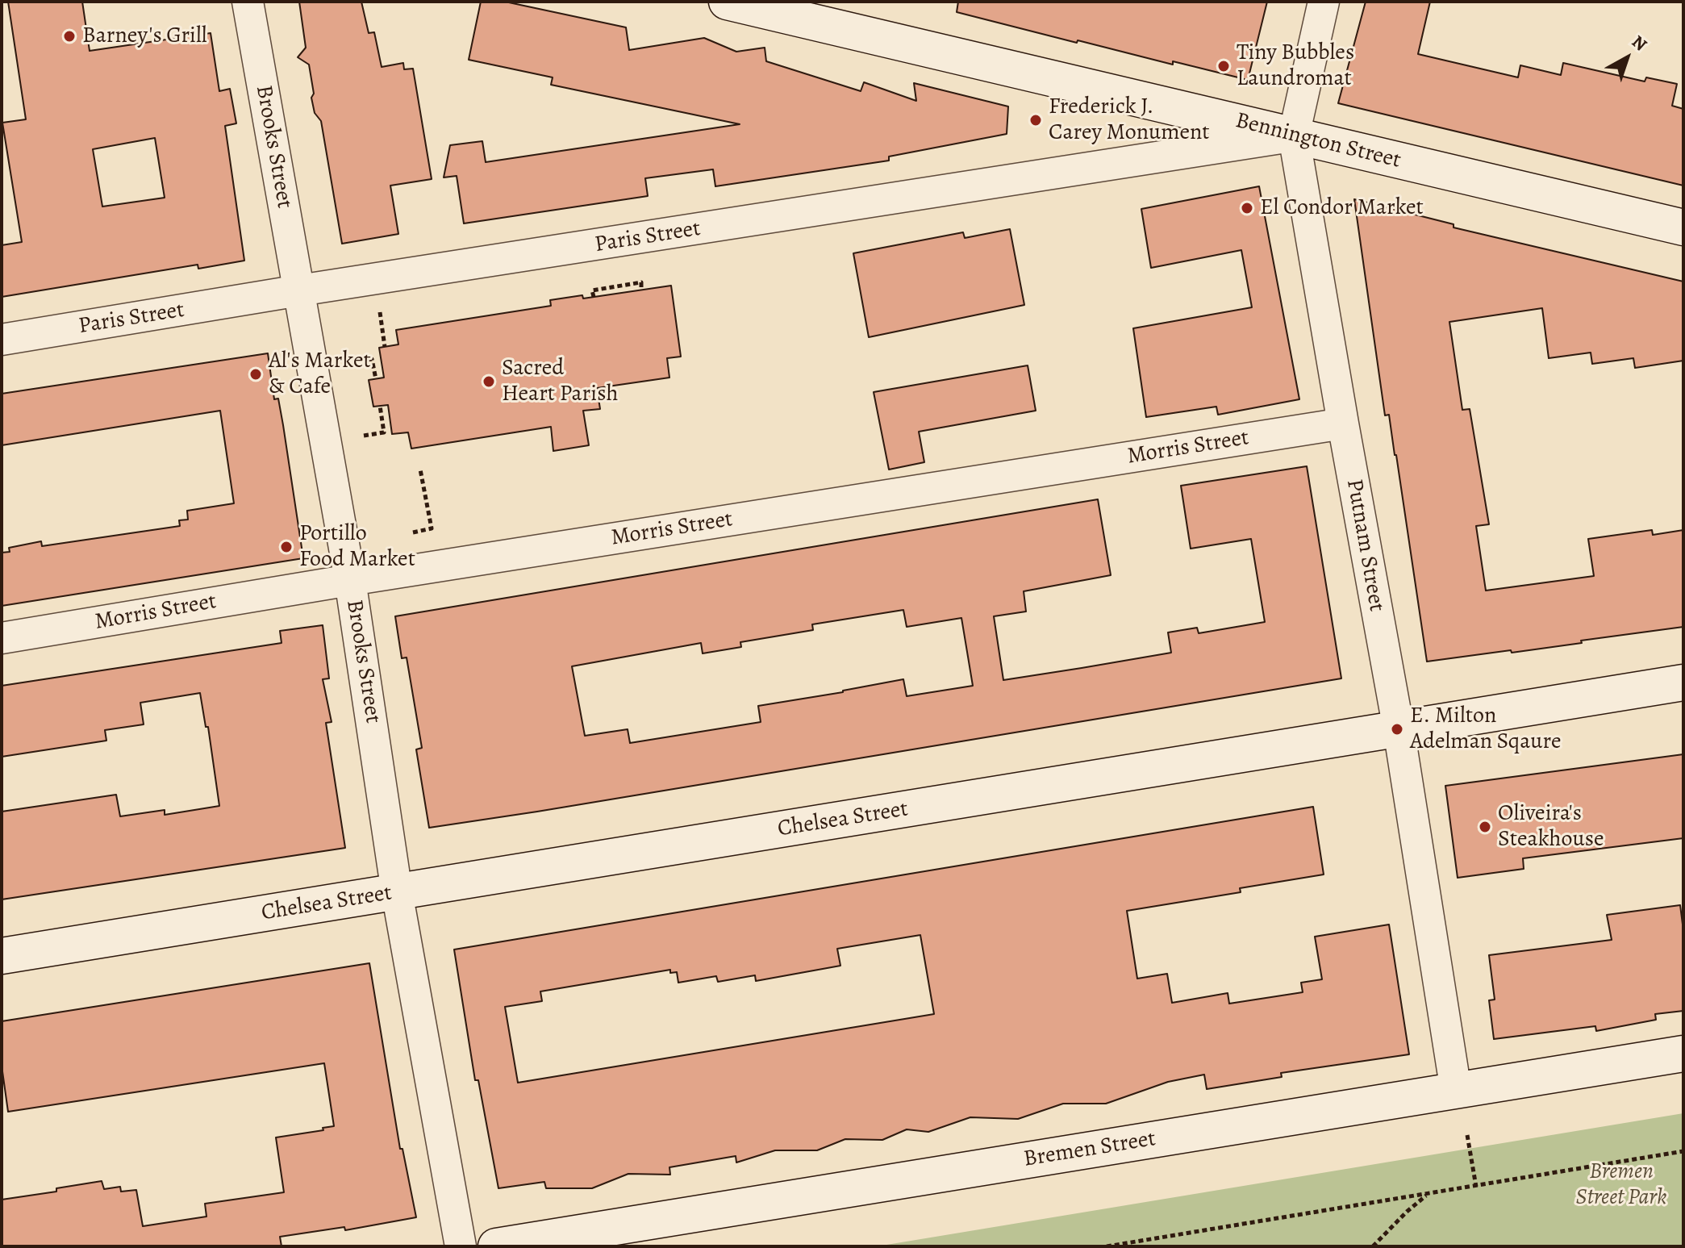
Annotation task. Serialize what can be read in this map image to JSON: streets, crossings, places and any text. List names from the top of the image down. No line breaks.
{"streets":{"main road":["Bennington Street","Chelsea Street","Bremen Street"],"street":["Brooks Street","Paris Street","Morris Street","Putnam Street"]},"crossings":[["Bennington Street","Paris Street"],["Bennington Street","Putnam Street"],["Brooks Street","Paris Street"],["Brooks Street","Morris Street"],["Brooks Street","Chelsea Street"],["Paris Street","Putnam Street"],["Morris Street","Putnam Street"],["Putnam Street","Chelsea Street"],["Putnam Street","Bremen Street"]],"parks":["Bremen Street Park"],"places":["Barney's Grill","Tiny Bubbles Laundromat","Frederick J. Carey Monument","El Condor Market","Al's Market & Cafe","Sacred Heart Parish","Portillo Food Market","E. Milton Adelman Sqaure","Oliveira's Steakhouse"],"north":"top right"}
